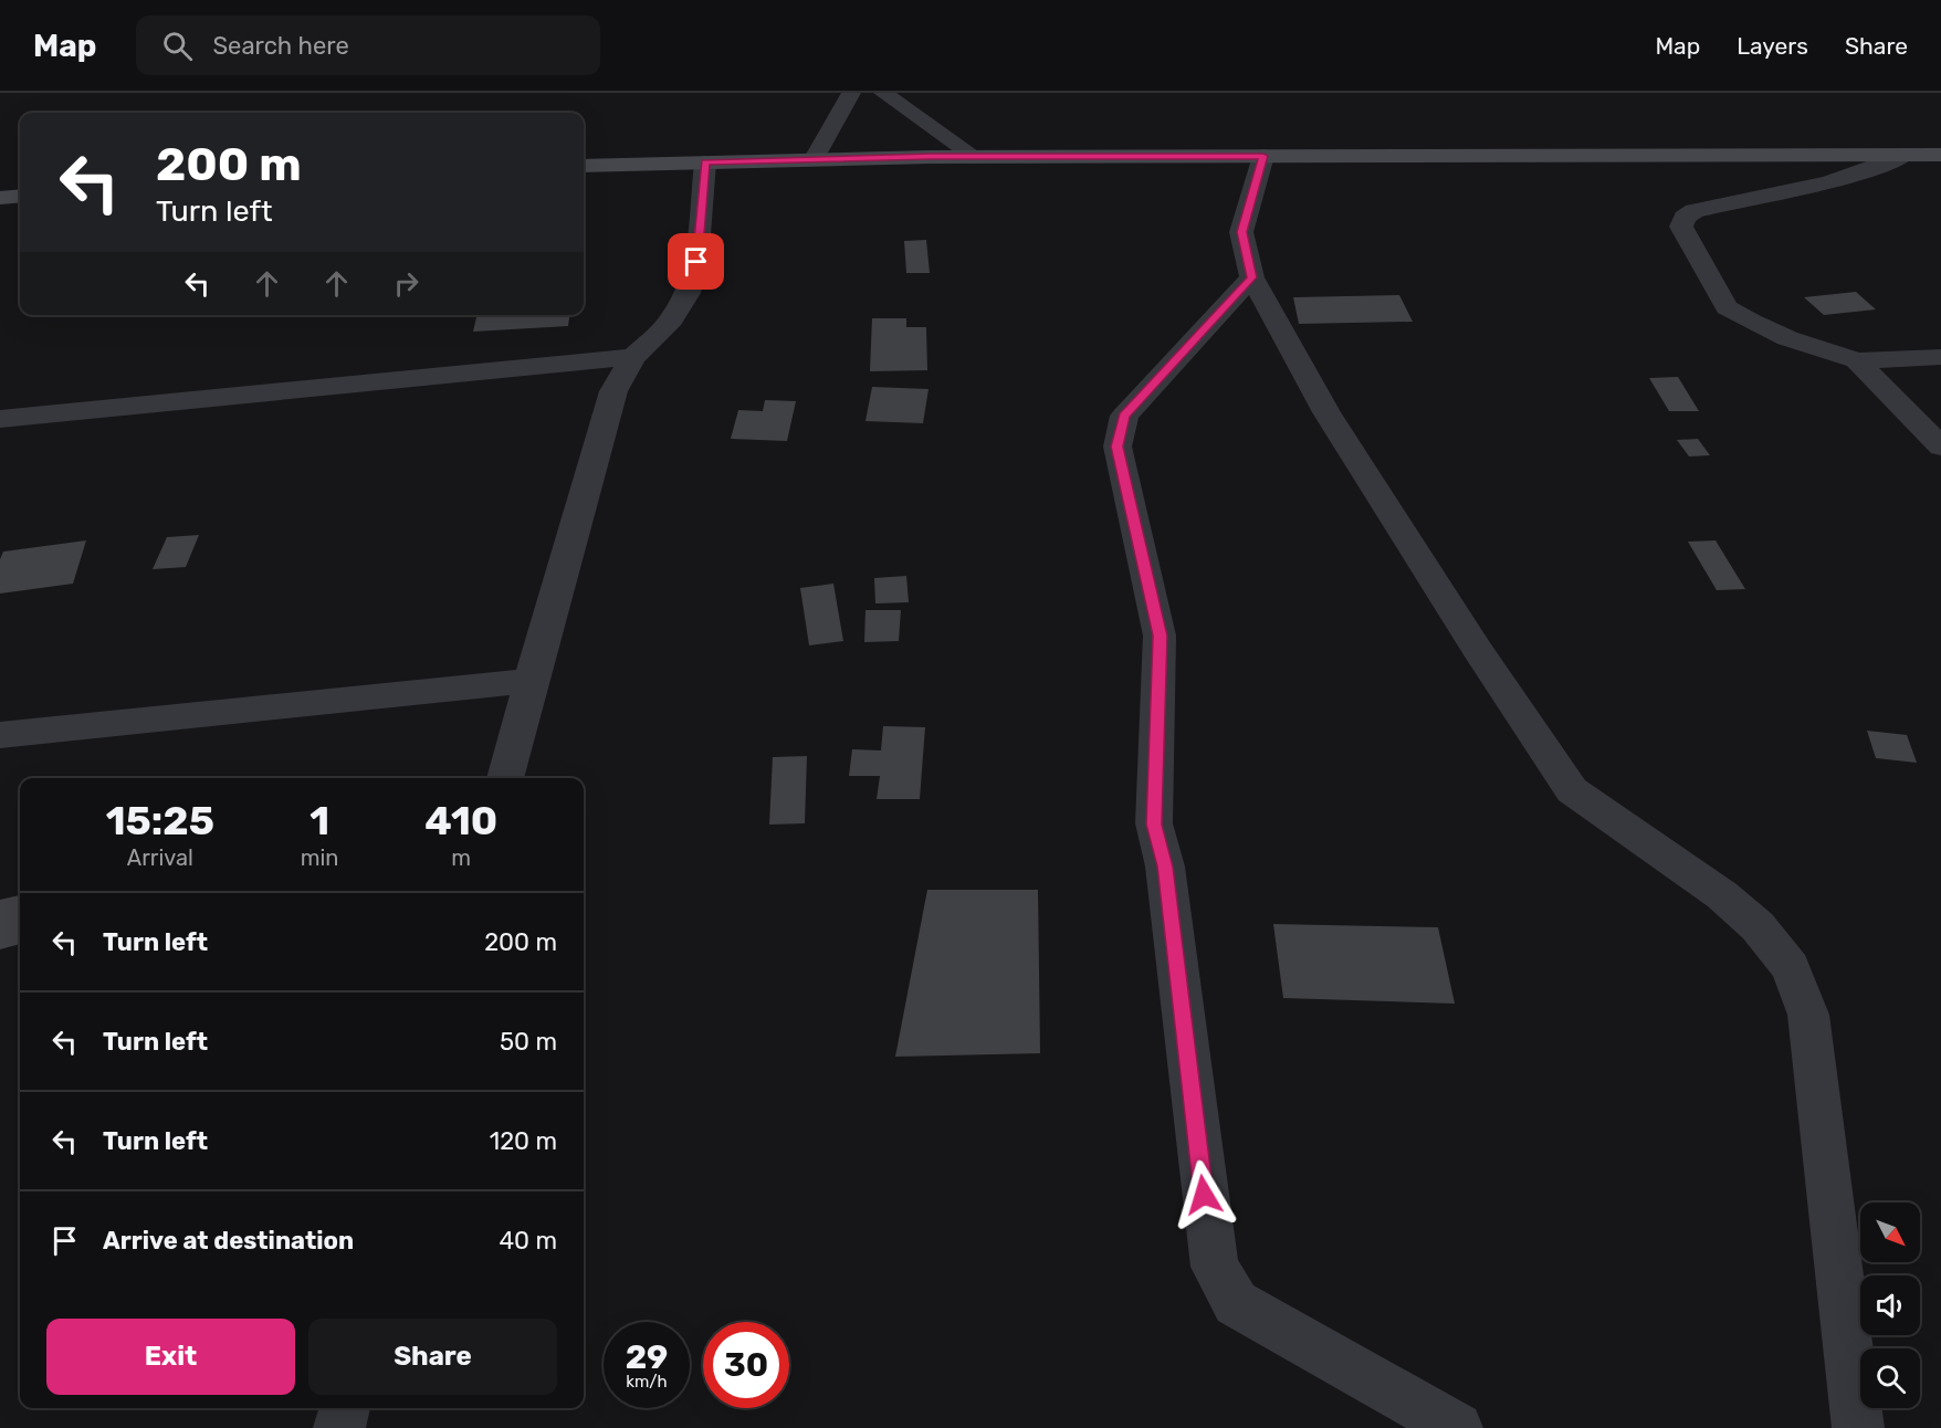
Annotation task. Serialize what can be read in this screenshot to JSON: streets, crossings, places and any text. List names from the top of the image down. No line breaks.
{"north":"bottom right","page":{"header":"Map","search":"Search here","nav":["Map","Layers","Share"],"turn":["200 m","Turn left"],"eta":["15:25","Arrival","1","min","410","m"],"list":[{"name":"Turn left","value":"200 m"},{"name":"Turn left","value":"50 m"},{"name":"Turn left","value":"120 m"},{"name":"Arrive at destination","value":"40 m"}],"buttons":["Exit","Share"],"speed":"29 km/h","limit":"30"}}
